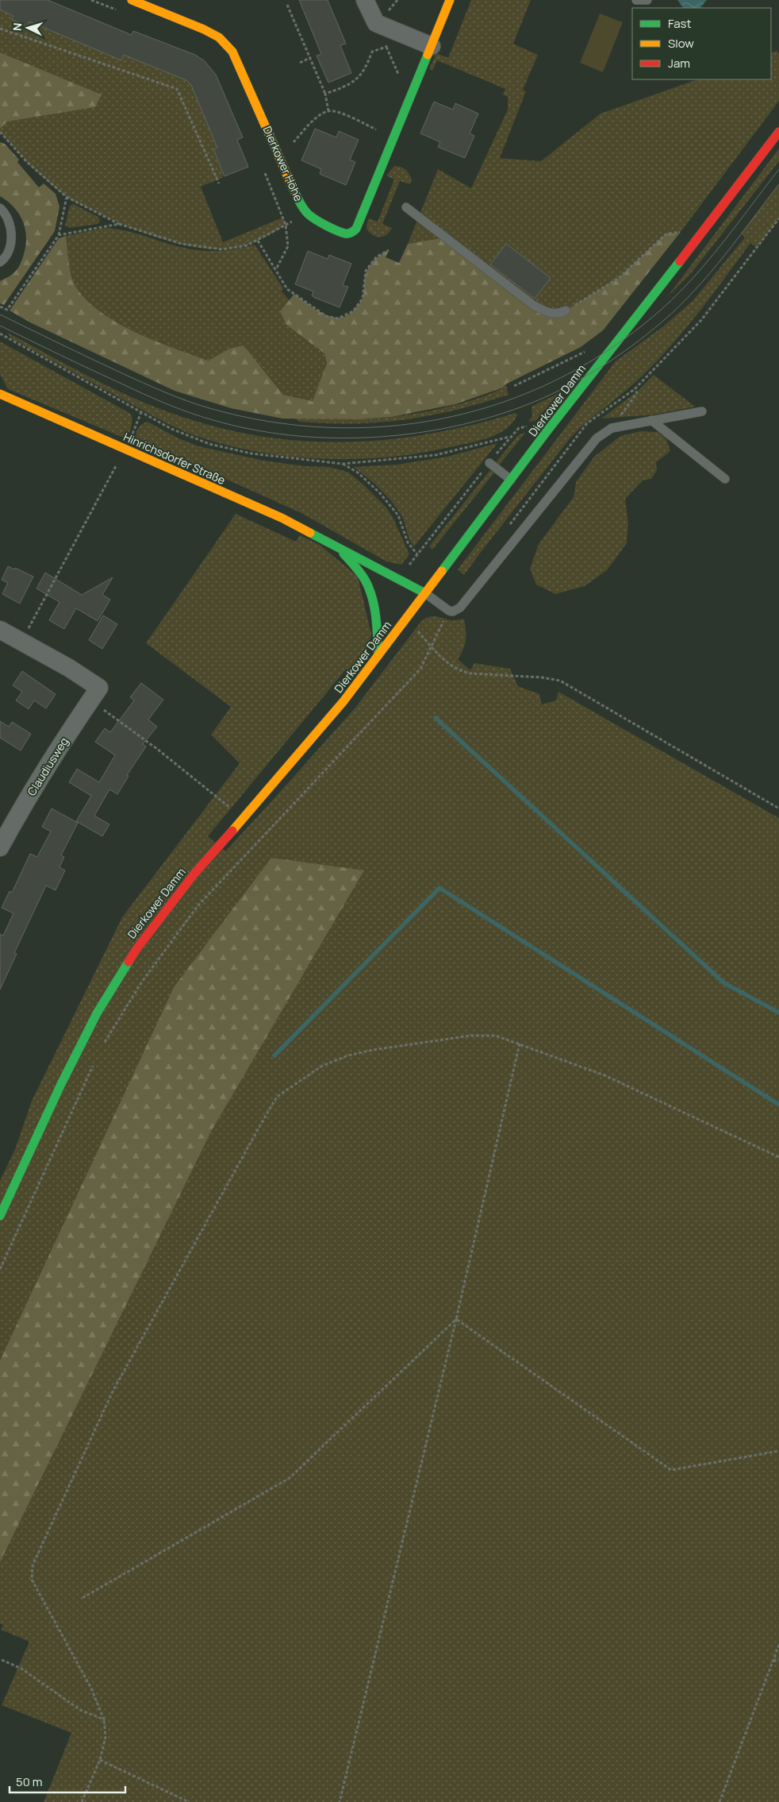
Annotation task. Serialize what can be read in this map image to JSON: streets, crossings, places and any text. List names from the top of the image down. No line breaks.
{"streets":{"street":["Dierkower Höhe","Dierkower Damm","Hinrichsdorfer Straße","Claudiusweg"]},"crossings":[["Dierkower Damm","Hinrichsdorfer Straße"]],"legend":["Fast","Slow","Jam"],"scale_bar":"50 m","north":"left"}
